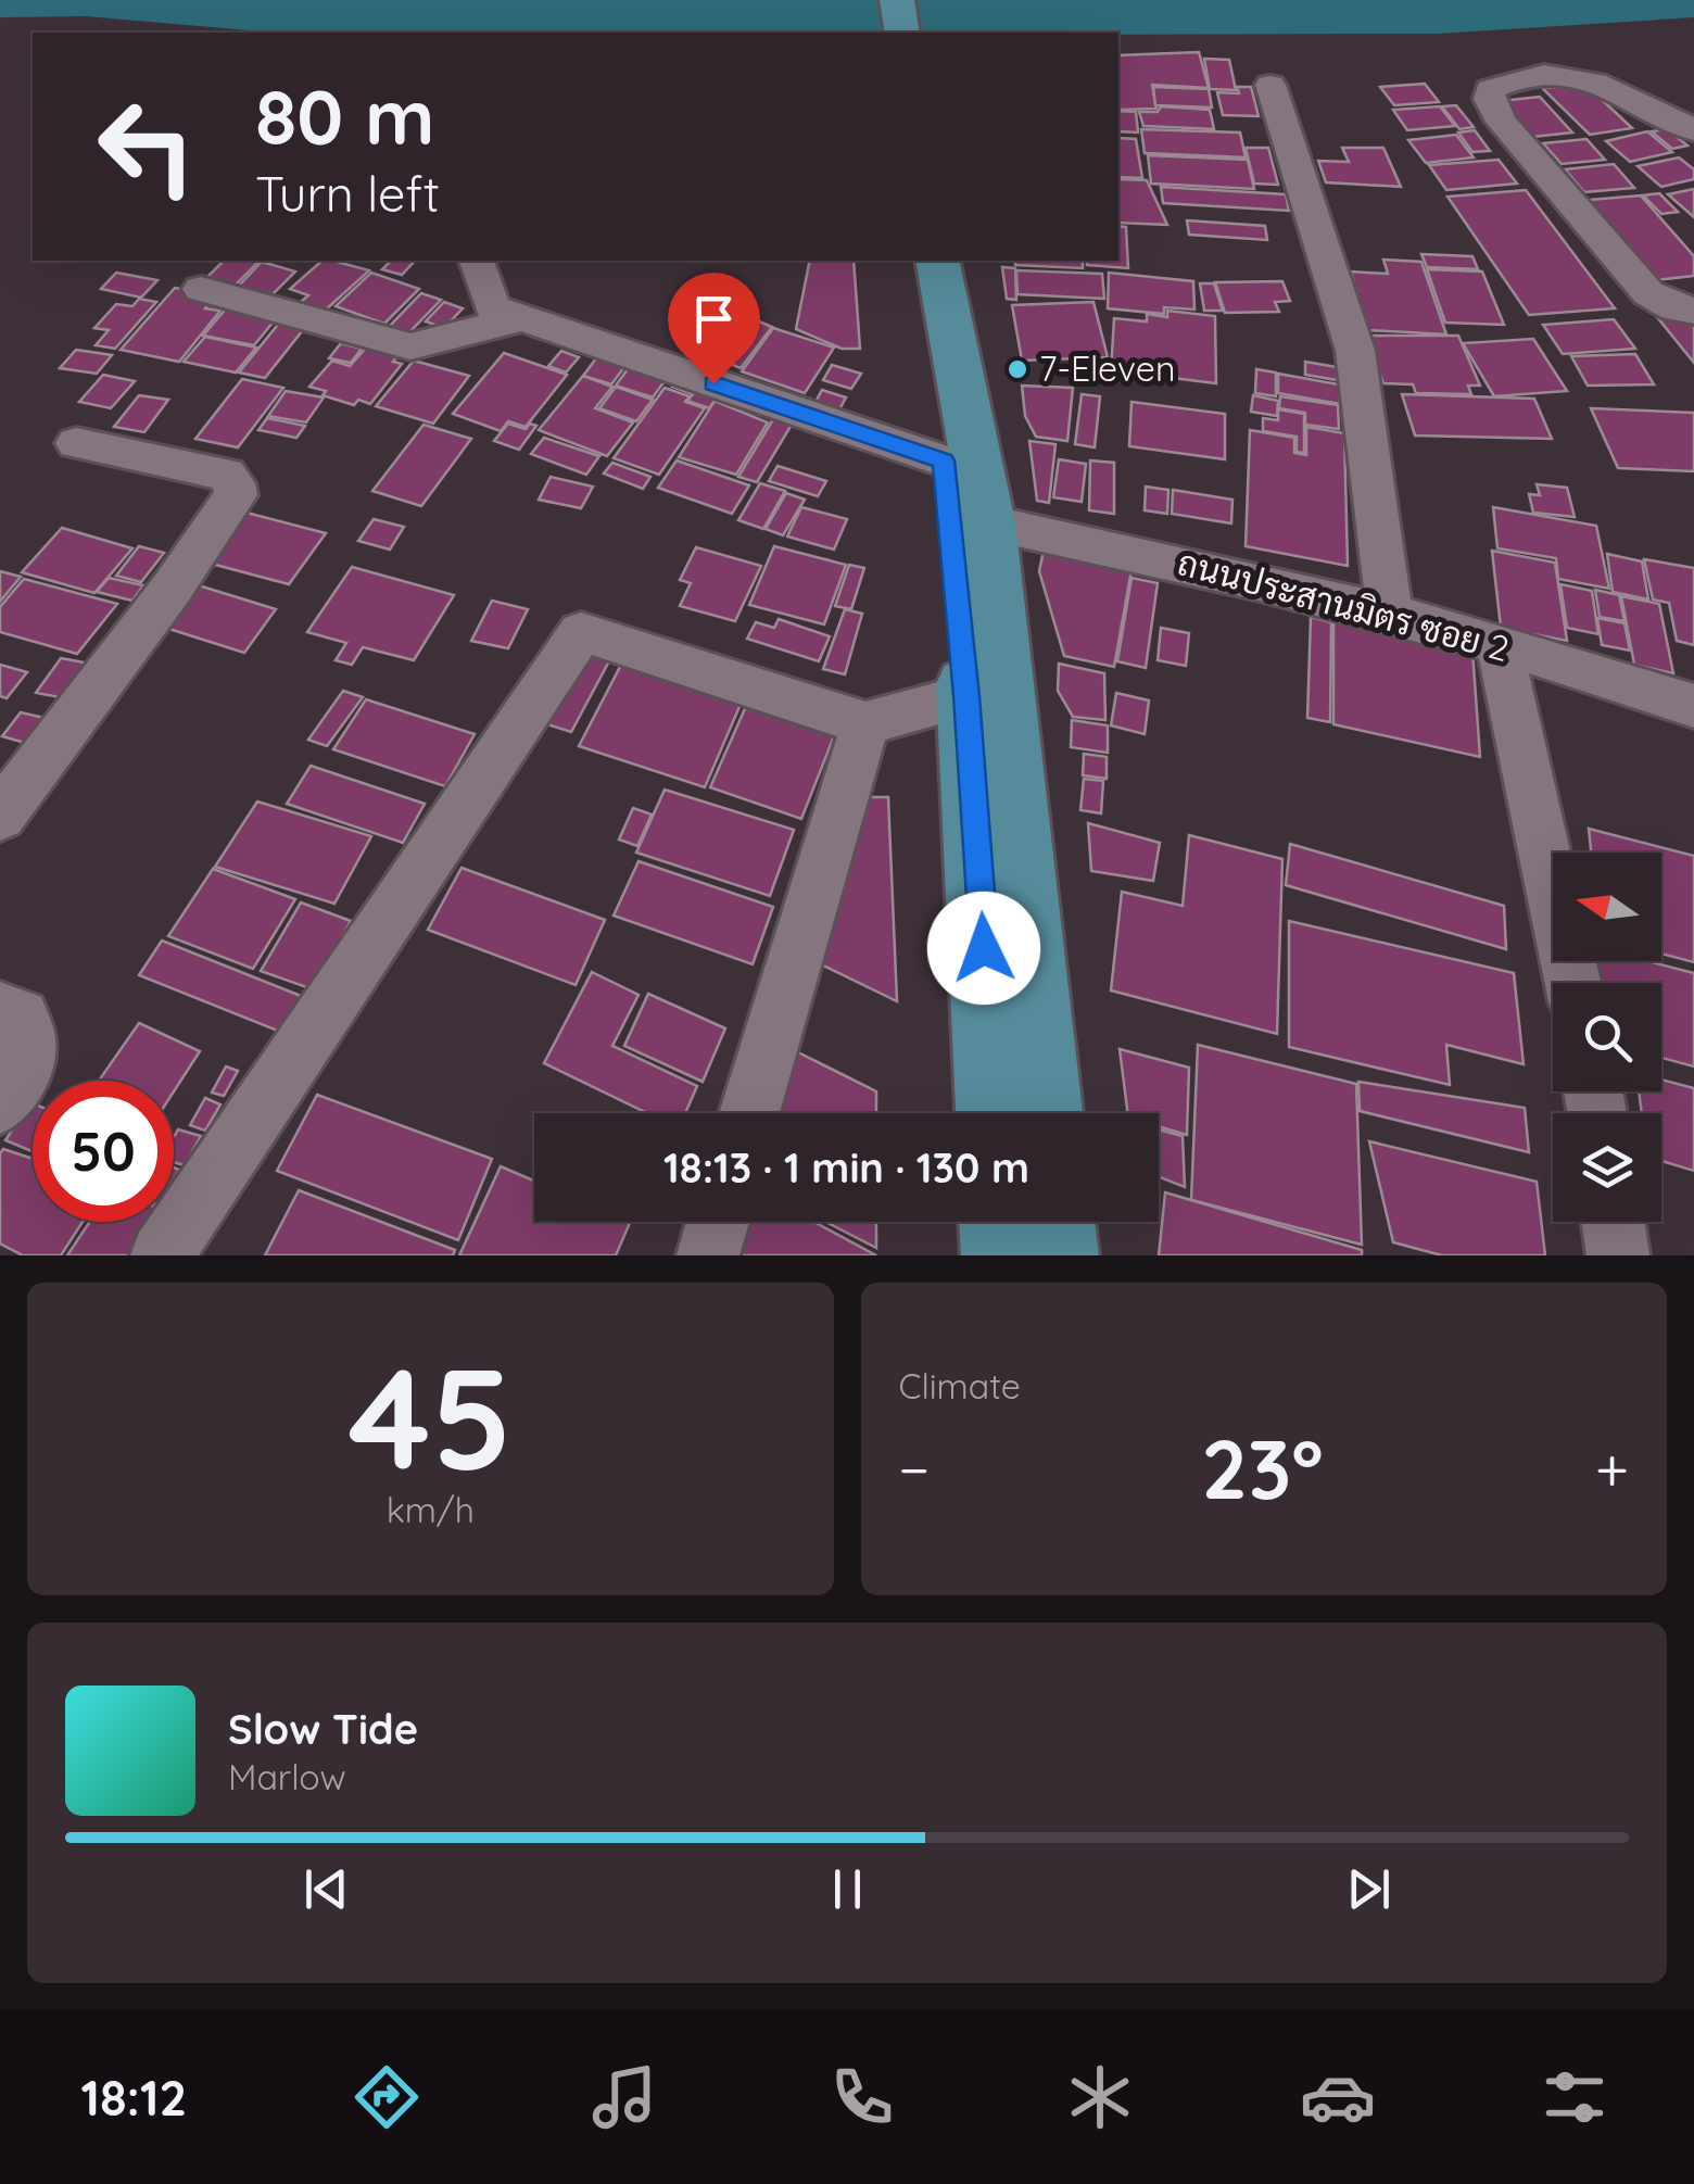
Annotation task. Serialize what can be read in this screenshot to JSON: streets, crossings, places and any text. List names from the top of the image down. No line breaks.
{"streets":{"street":["ถนนประสานมิตร ซอย 2"]},"places":["7-Eleven"],"north":"left","page":{"turn":["80 m","Turn left"],"limit":"50","trip":"18:13 · 1 min · 130 m","tile":[["45","km/h"],"Climate"],"heat":["−","23°","+"],"song":["Slow Tide","Marlow"],"tabs":"18:12"}}
